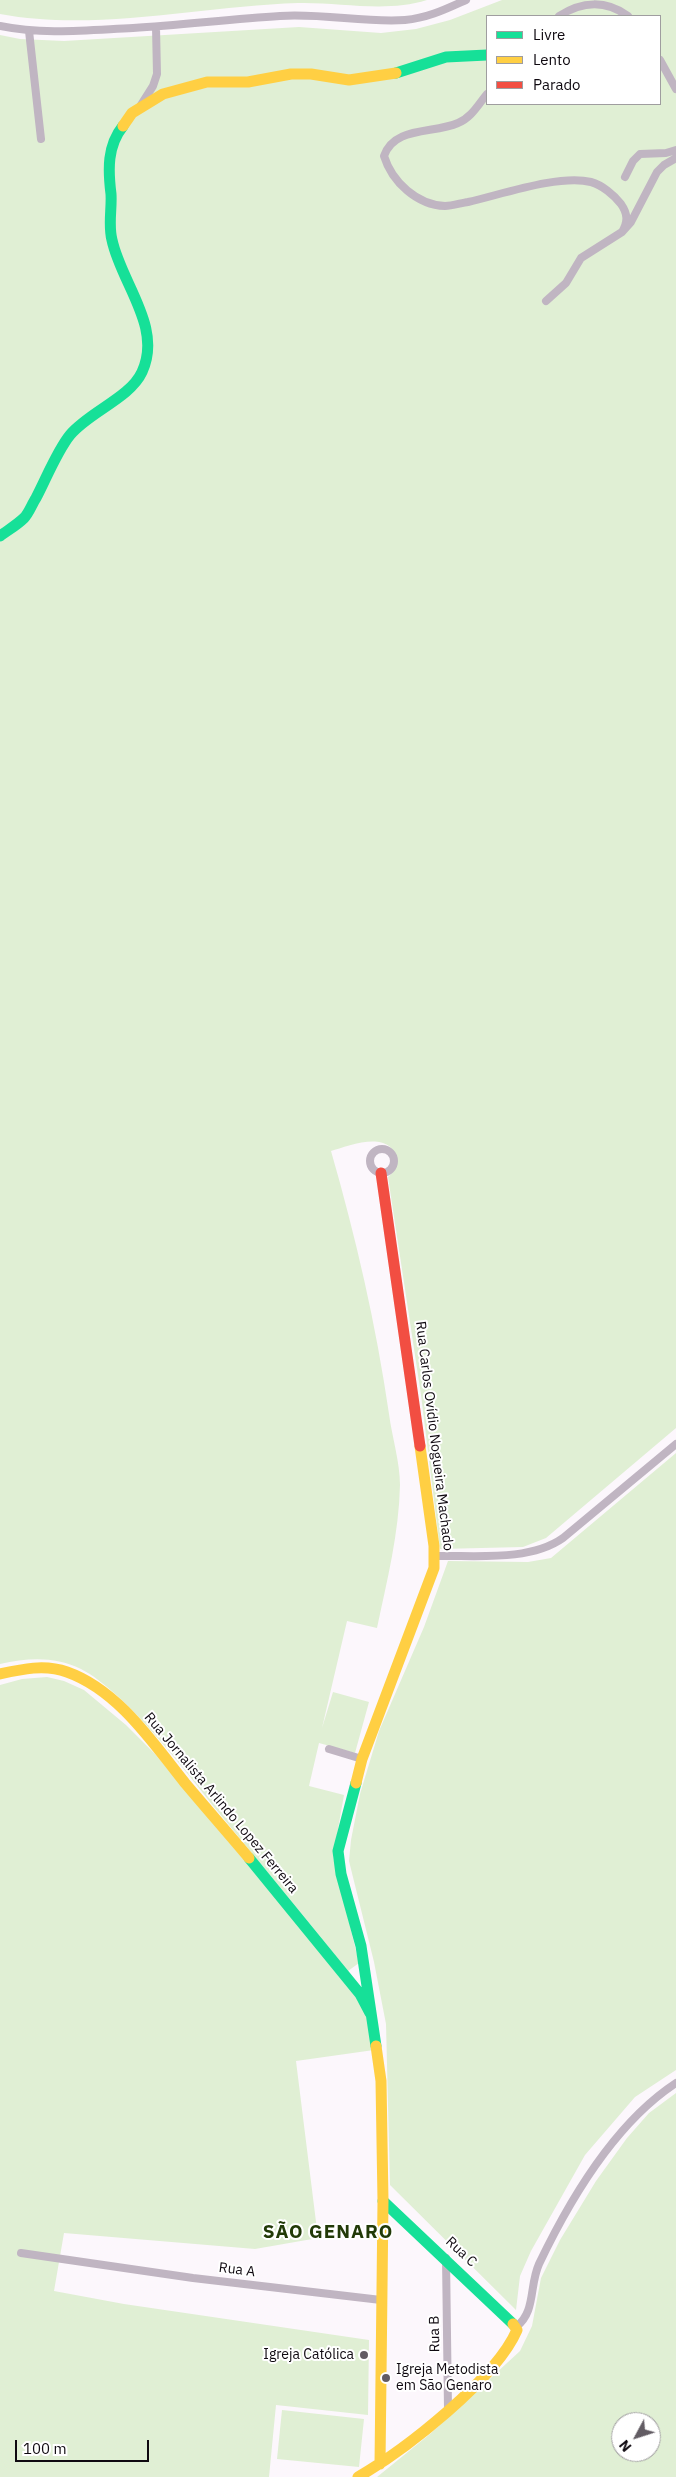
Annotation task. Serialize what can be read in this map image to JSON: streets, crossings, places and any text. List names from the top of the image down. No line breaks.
{"streets":{"street":["Rua Carlos Ovídio Nogueira Machado","Rua Jornalista Arlindo Lopez Ferreira","Rua C","Rua A","Rua B"]},"crossings":[["Rua Carlos Ovídio Nogueira Machado","Rua Jornalista Arlindo Lopez Ferreira"],["Rua Carlos Ovídio Nogueira Machado","Rua C"],["Rua Carlos Ovídio Nogueira Machado","Rua A"],["Rua C","Rua B"]],"districts":["SÃO GENARO"],"places":["Igreja Católica","Igreja Metodista em São Genaro"],"legend":["Livre","Lento","Parado"],"scale_bar":"100 m","north":"bottom left"}
